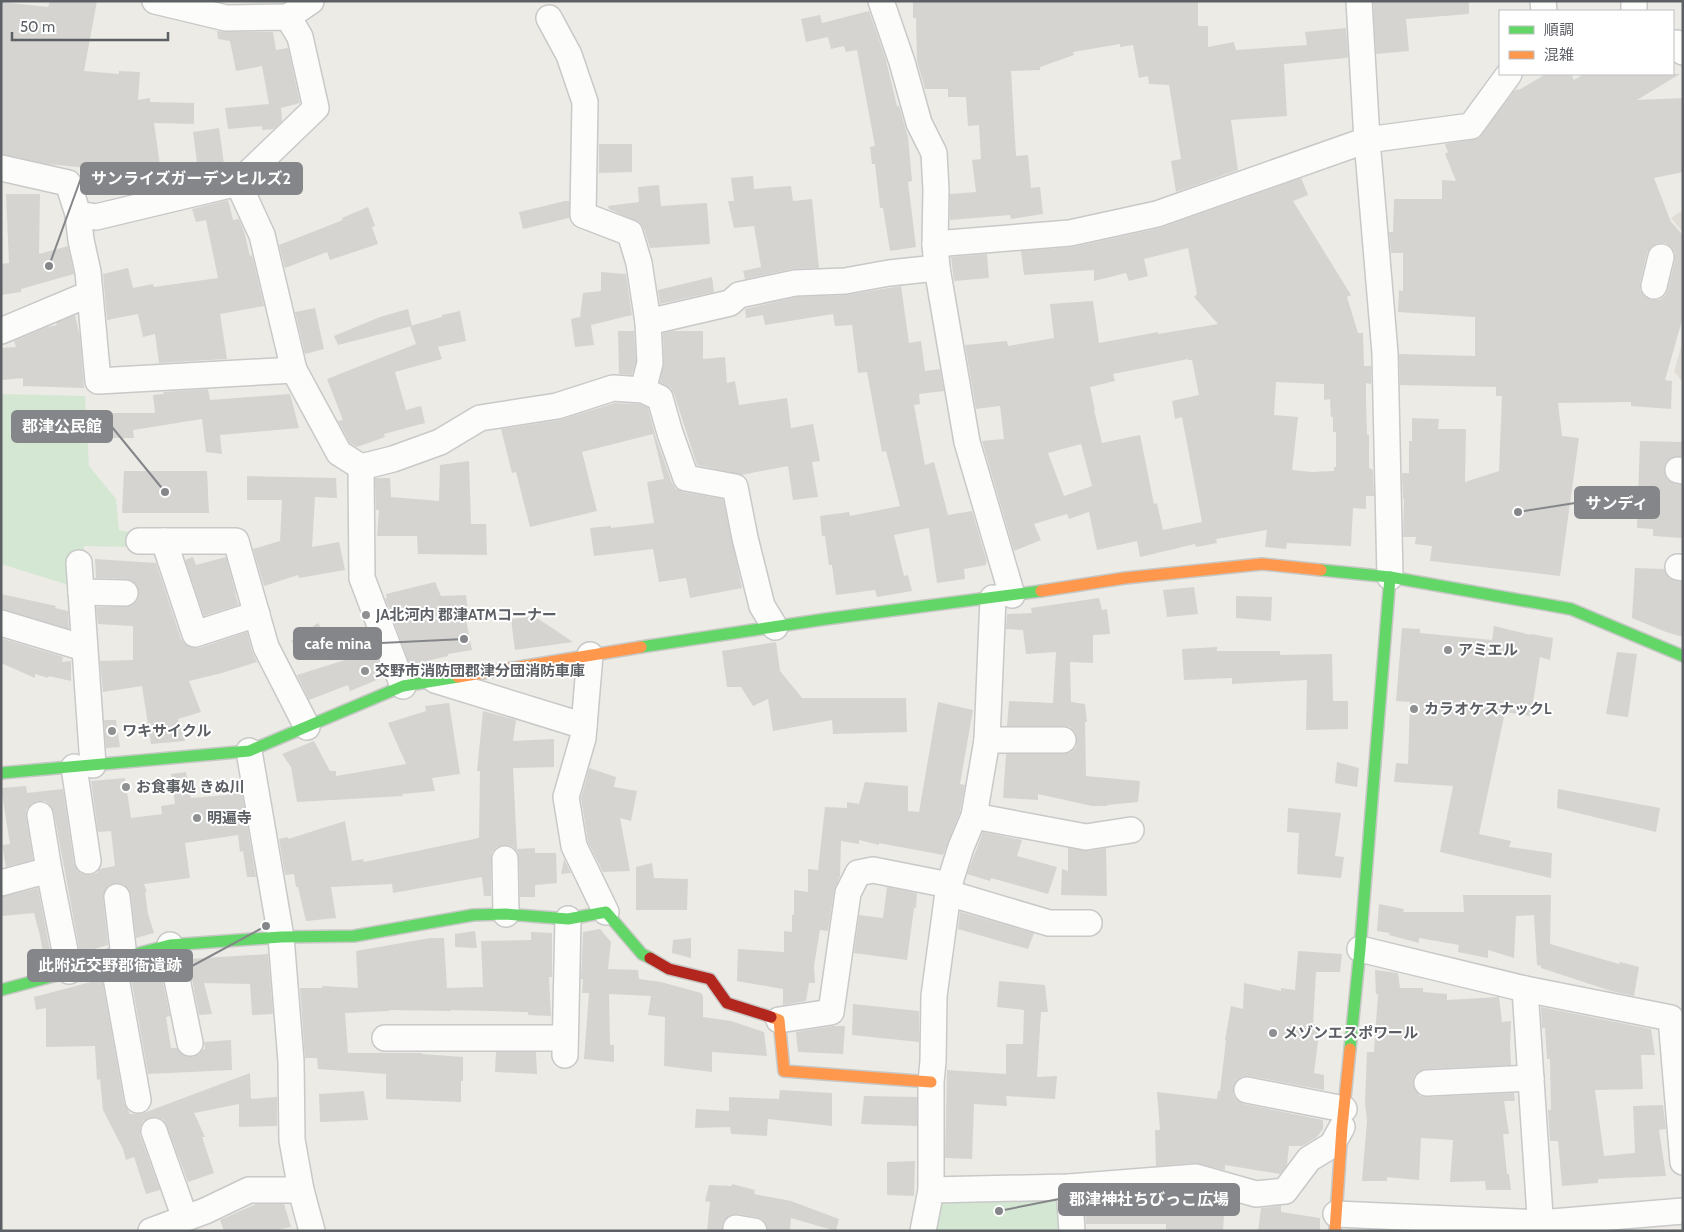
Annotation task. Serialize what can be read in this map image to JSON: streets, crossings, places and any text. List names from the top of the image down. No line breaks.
{"places":["サンライズガーデンヒルズ2","郡津公民館","サンディ","JA北河内 郡津ATMコーナー","cafe mina","アミエル","交野市消防団郡津分団消防車庫","カラオケスナックL","ワキサイクル","お食事処 きぬ川","明遍寺","此附近交野郡衙遺跡","メゾンエスポワール","郡津神社ちびっこ広場"],"legend":["順調","混雑"],"scale_bar":"50 m"}
